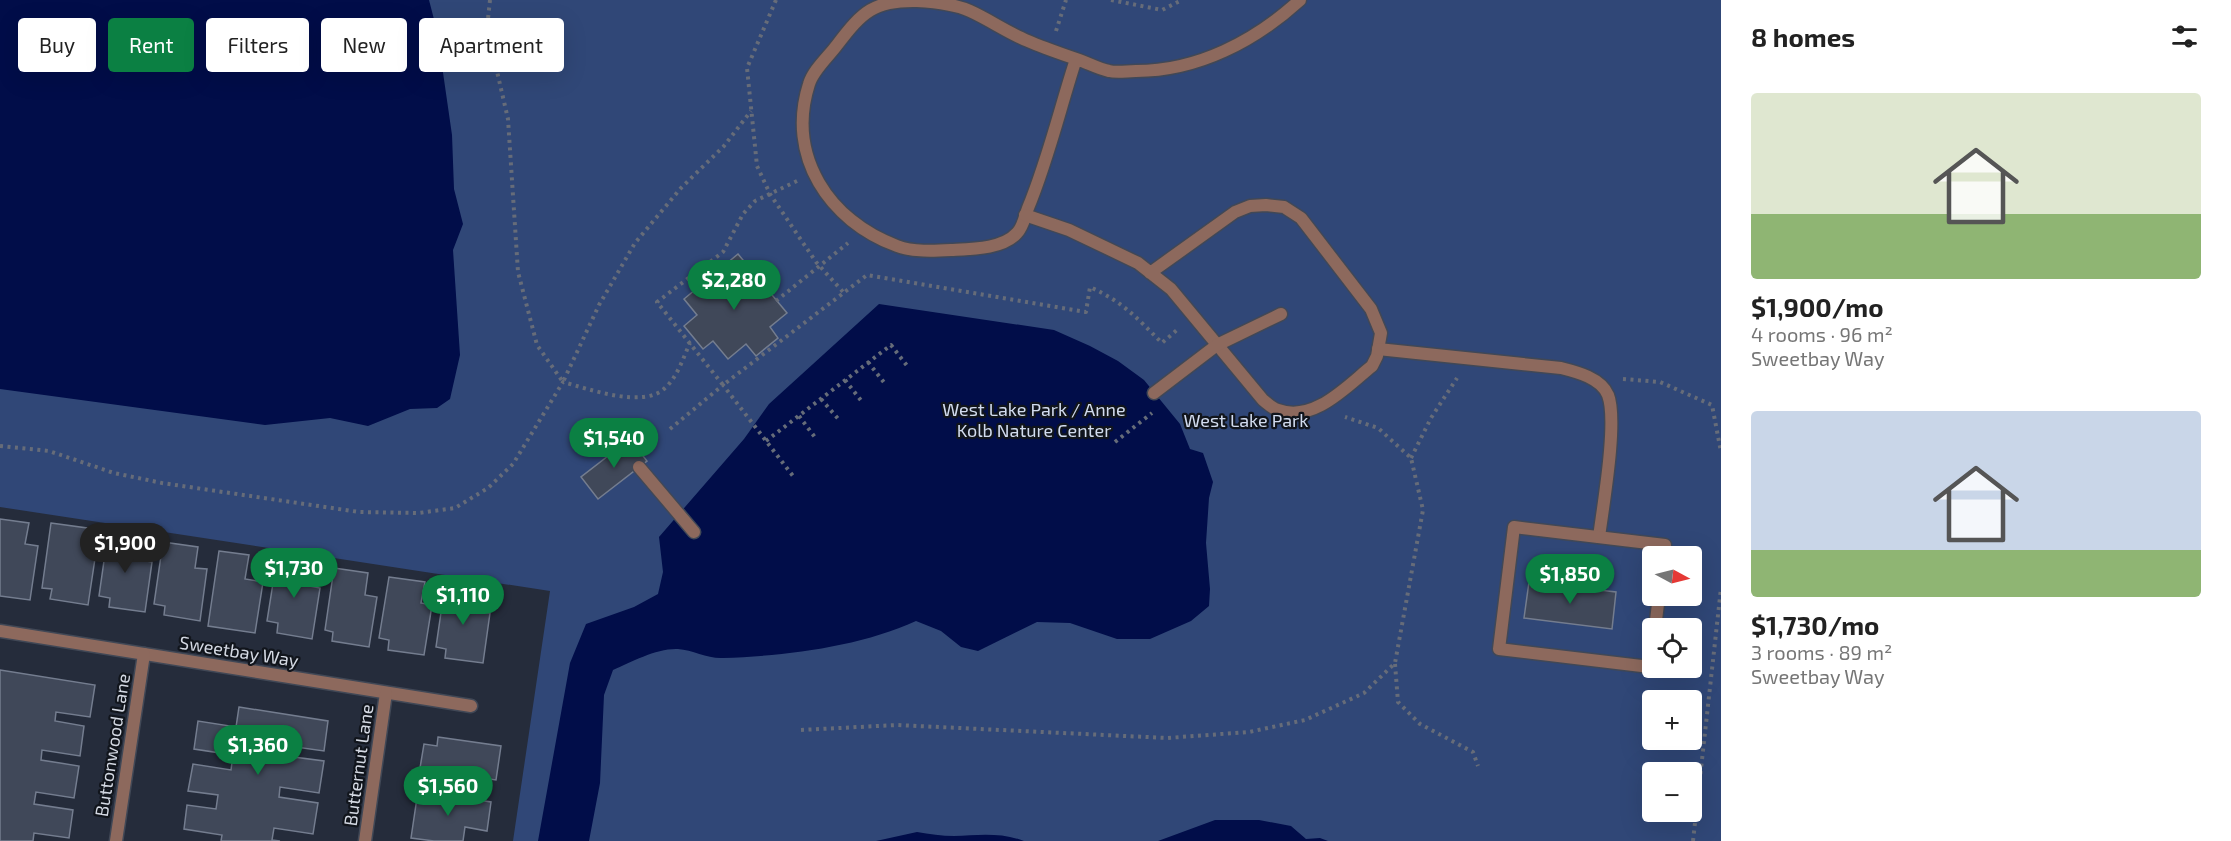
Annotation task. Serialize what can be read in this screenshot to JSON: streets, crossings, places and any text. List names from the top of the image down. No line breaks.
{"streets":{"street":["Sweetbay Way","Buttonwood Lane","Butternut Lane"]},"crossings":[["Sweetbay Way","Buttonwood Lane"],["Sweetbay Way","Butternut Lane"]],"parks":["West Lake Park / Anne Kolb Nature Center","West Lake Park"],"north":"right","page":{"heading":"8 homes","chip":["Buy","Rent","Filters","New","Apartment"],"list":[{"name":"$1,900/mo","note":"4 rooms · 96 m² · Sweetbay Way"},{"name":"$1,730/mo","note":"3 rooms · 89 m² · Sweetbay Way"}],"price":["$2,280","$1,540","$1,900","$1,730","$1,850","$1,110","$1,360","$1,560"],"map_buttons":["+","−"]}}
